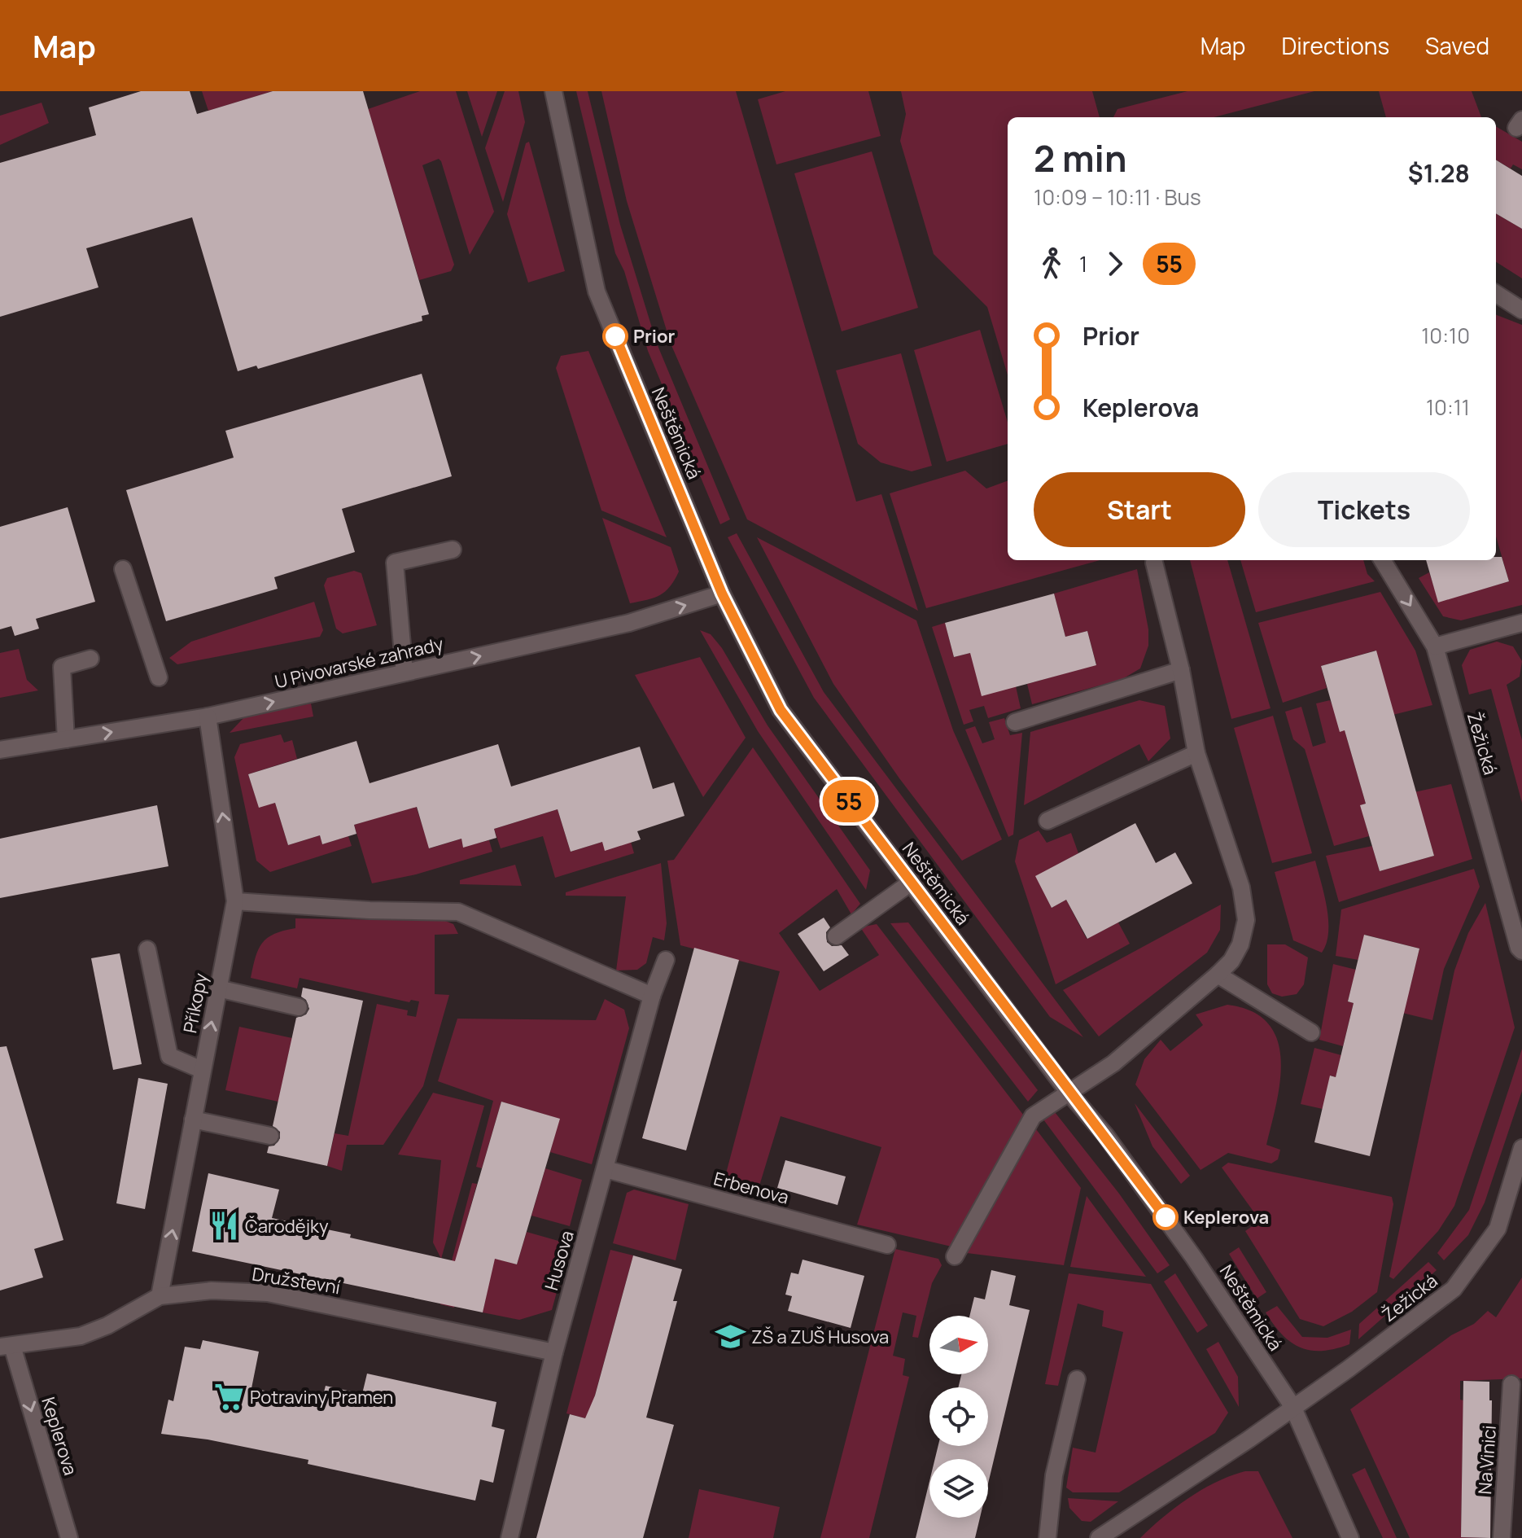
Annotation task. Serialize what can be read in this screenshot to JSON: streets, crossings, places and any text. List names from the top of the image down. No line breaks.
{"streets":{"street":["Neštěmická","U Pivovarské zahrady","Žežická","Příkopy","Erbenova","Husova","Družstevní","Keplerova","Na Vinici"]},"crossings":[["Neštěmická","U Pivovarské zahrady"],["Neštěmická","Žežická"],["U Pivovarské zahrady","Příkopy"],["Příkopy","Družstevní"],["Erbenova","Husova"],["Husova","Družstevní"],["Družstevní","Keplerova"]],"one_way":["U Pivovarské zahrady","Příkopy","Keplerova"],"places":{"other":["Prior","Keplerova"],"restaurant":["Čarodějky"],"school or university":["ZŠ a ZUŠ Husova"],"supermarket":["Potraviny Pramen"]},"lines":["bus line 55"],"north":"right","page":{"header":"Map","nav":["Map","Directions","Saved"],"on_map":"55","heading":["2 min","10:09 – 10:11 · Bus","$1.28"],"legs":["1","55"],"list":[{"name":"Prior","value":"10:10"},{"name":"Keplerova","value":"10:11"}],"buttons":["Start","Tickets"]}}
